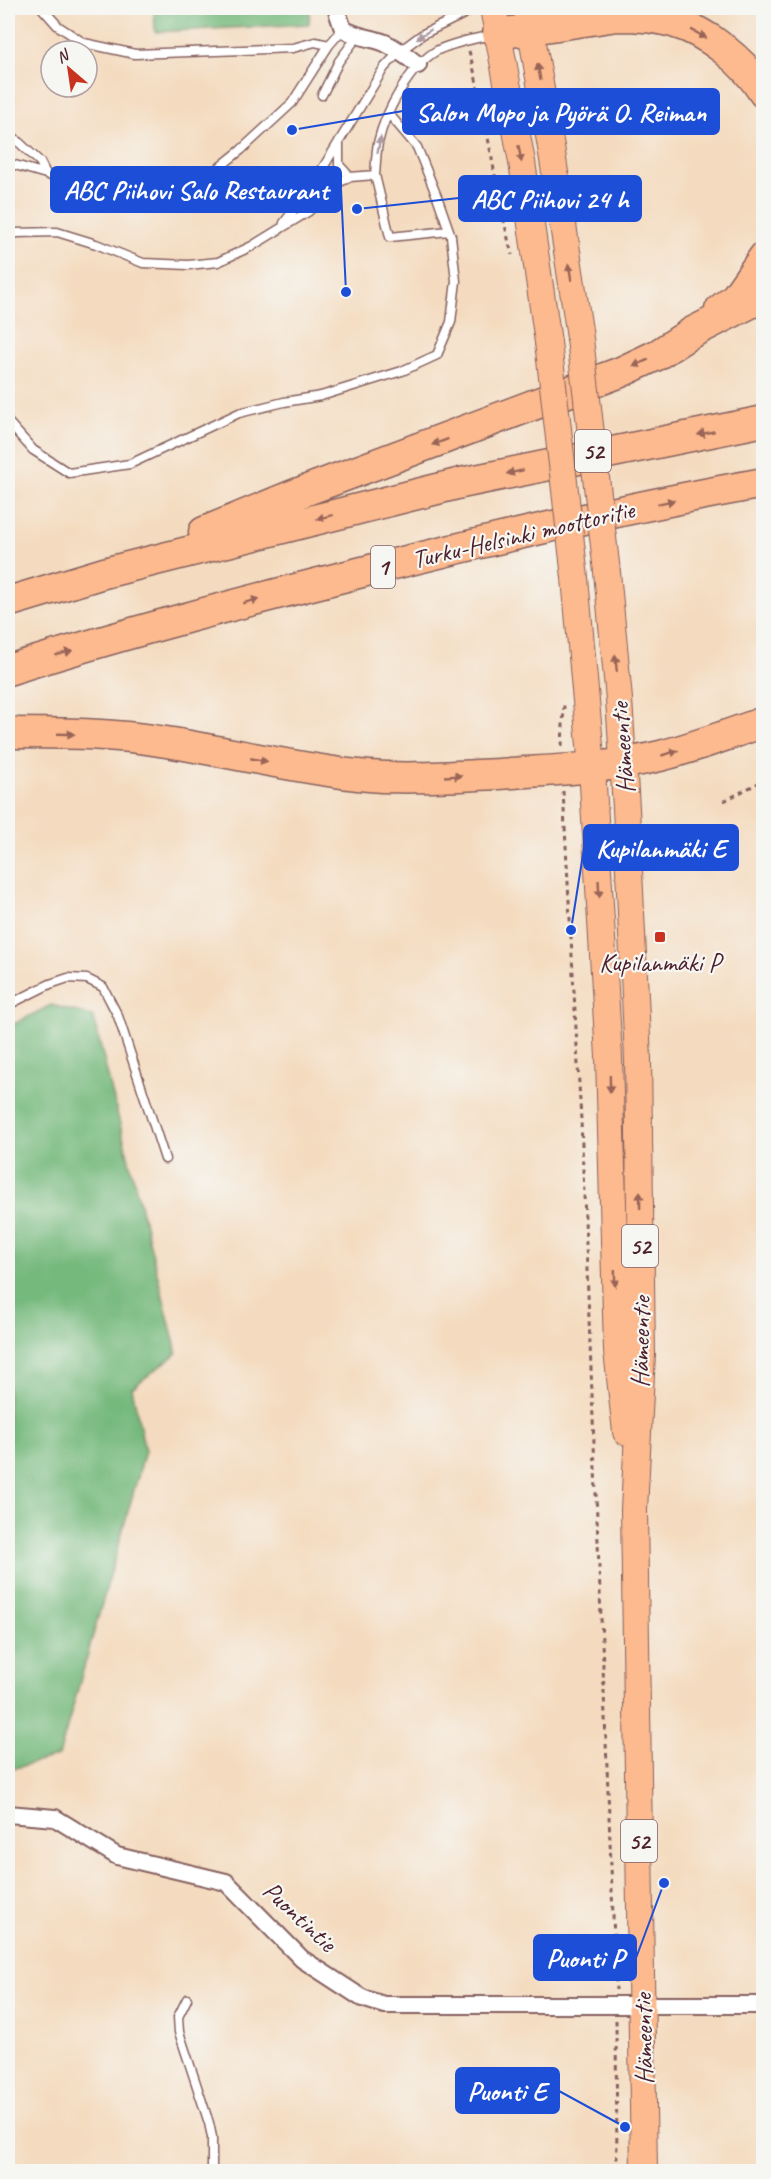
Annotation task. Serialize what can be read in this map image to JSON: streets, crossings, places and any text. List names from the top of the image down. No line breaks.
{"streets":{"highway":["Turku-Helsinki moottoritie","1"],"main road":["52","Hämeentie"],"street":["Puontintie"]},"crossings":[["Hämeentie","Puontintie"]],"places":{"other":["Salon Mopo ja Pyörä O. Reiman","ABC Piihovi 24 h","ABC Piihovi Salo Restaurant","Kupilanmäki E","Puonti P","Puonti E"],"transit":["Kupilanmäki P"]},"north":"top left"}
